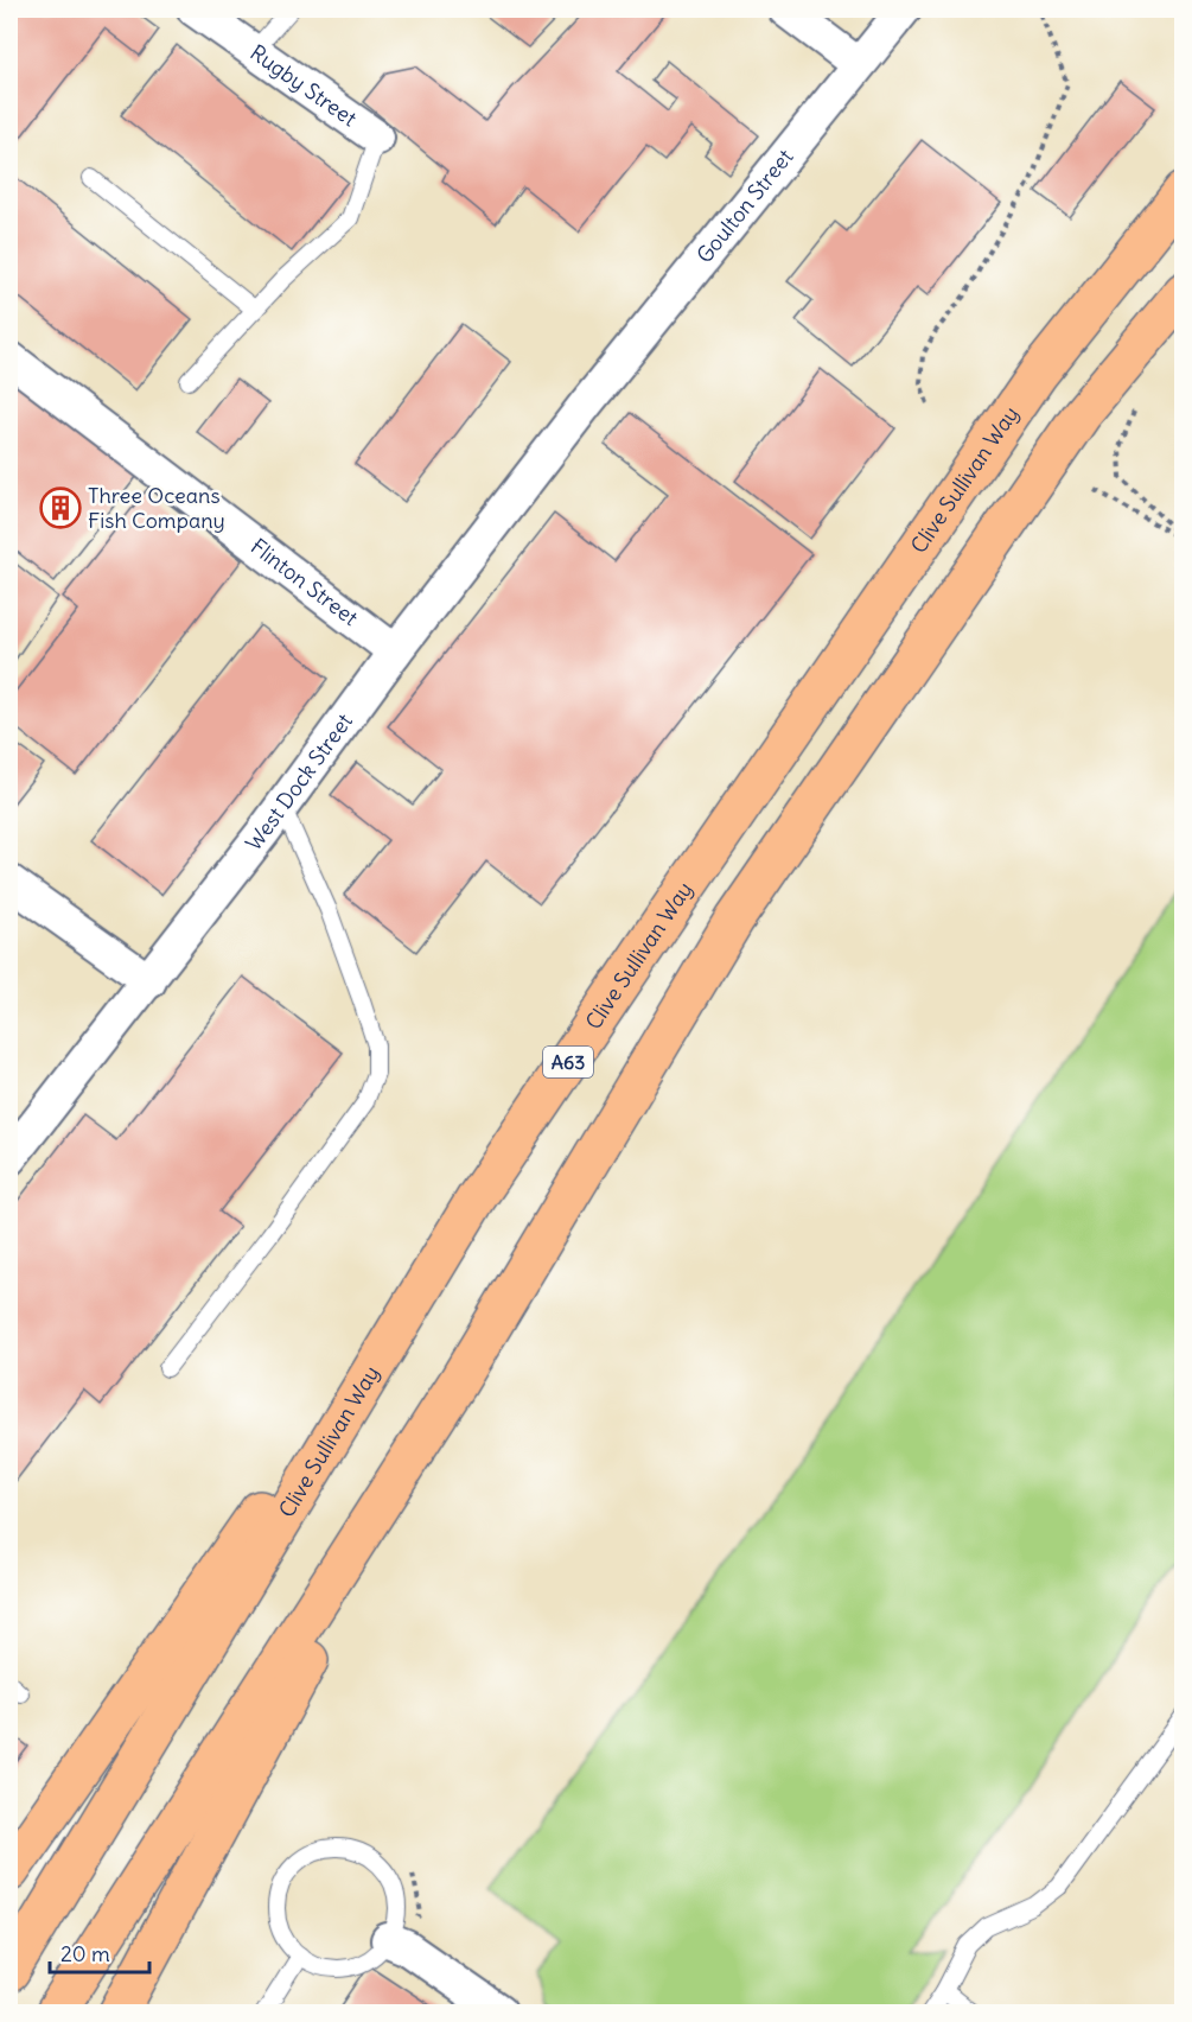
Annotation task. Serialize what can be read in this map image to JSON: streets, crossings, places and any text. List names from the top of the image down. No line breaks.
{"streets":{"highway":["Clive Sullivan Way","A63"],"street":["Rugby Street","Goulton Street","Flinton Street","West Dock Street"]},"crossings":[["Goulton Street","West Dock Street"],["Flinton Street","West Dock Street"]],"places":{"building":["Three Oceans Fish Company"]},"scale_bar":"20 m"}
